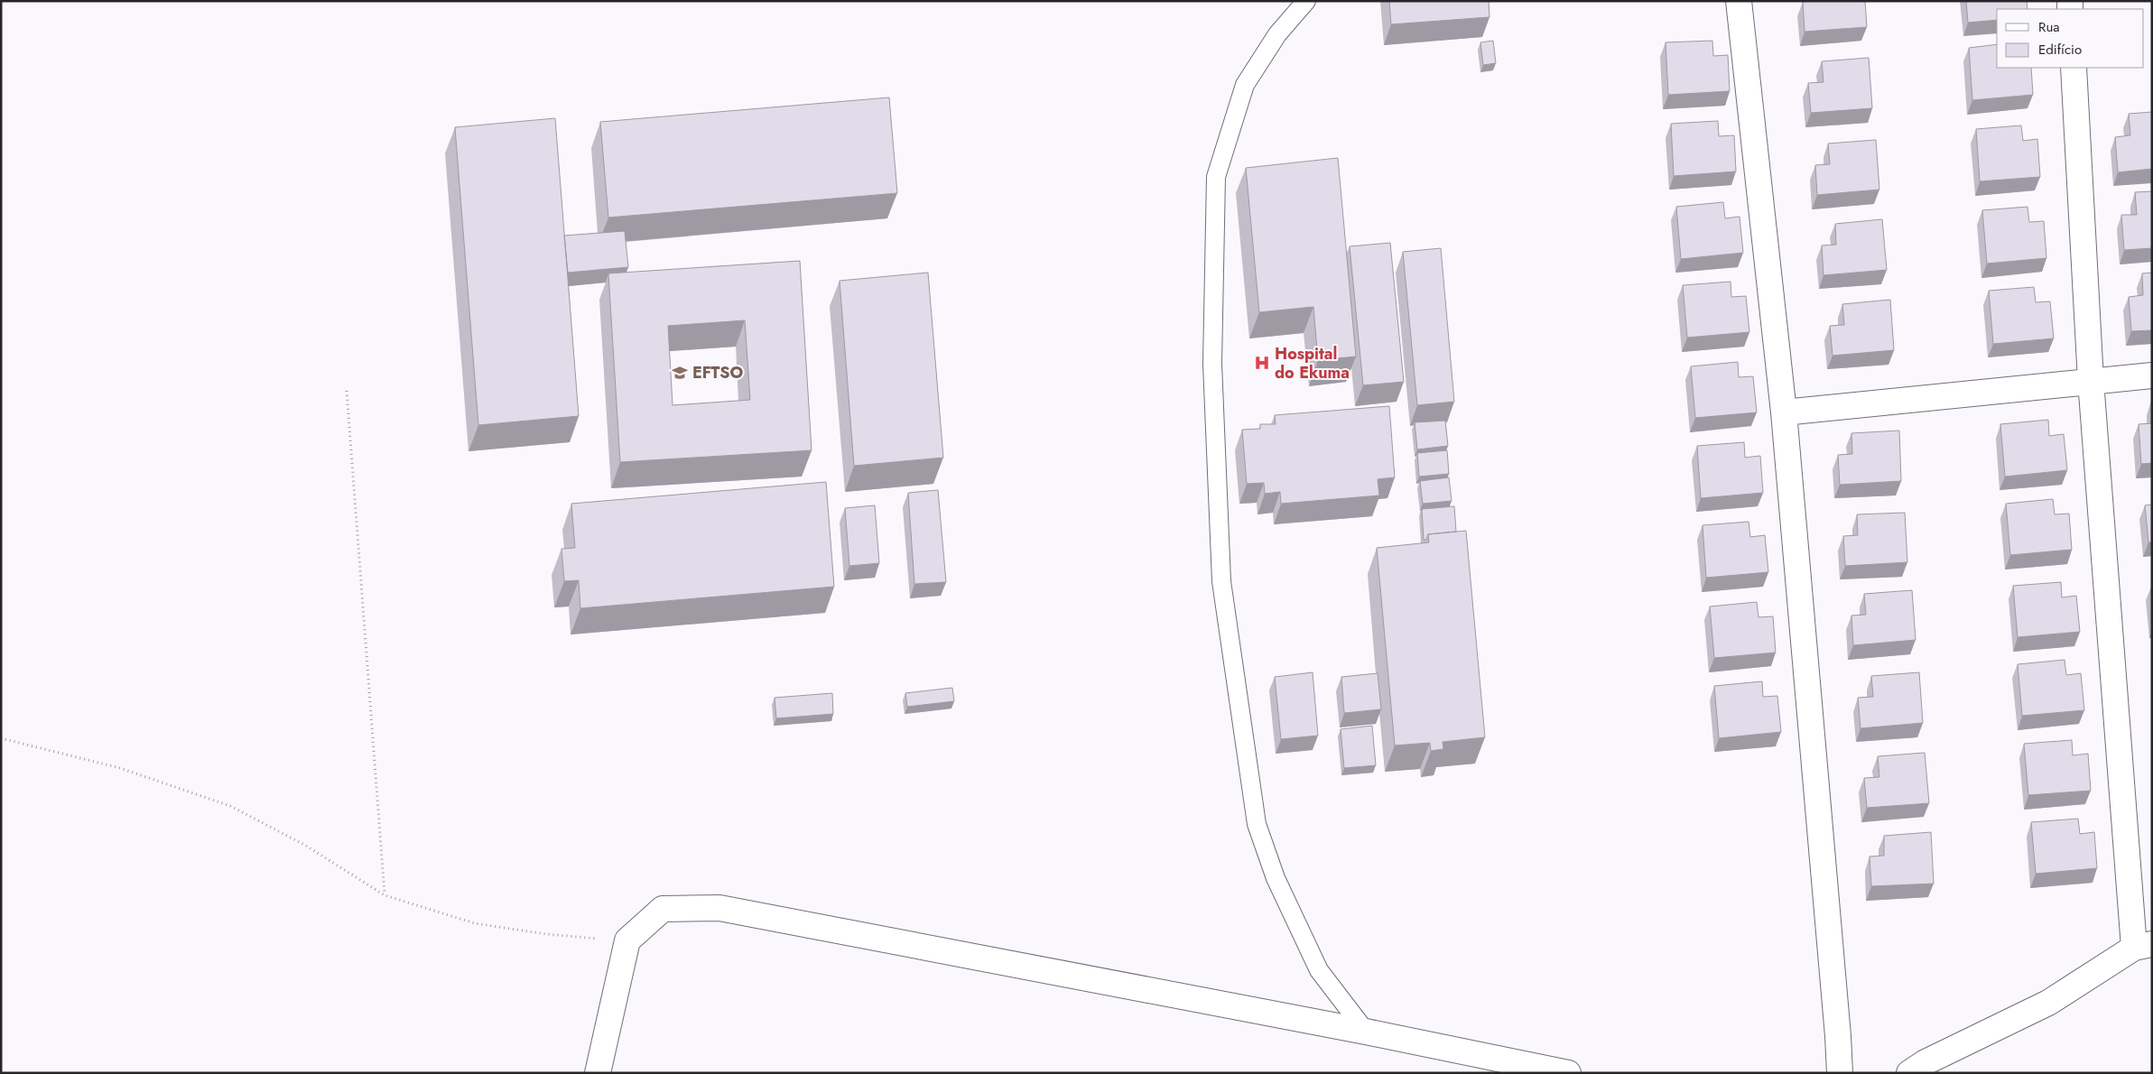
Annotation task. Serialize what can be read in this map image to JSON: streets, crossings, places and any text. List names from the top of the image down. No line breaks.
{"places":{"hospital":["Hospital do Ekuma"],"school or university":["EFTSO"]},"legend":["Rua","Edifício"]}
